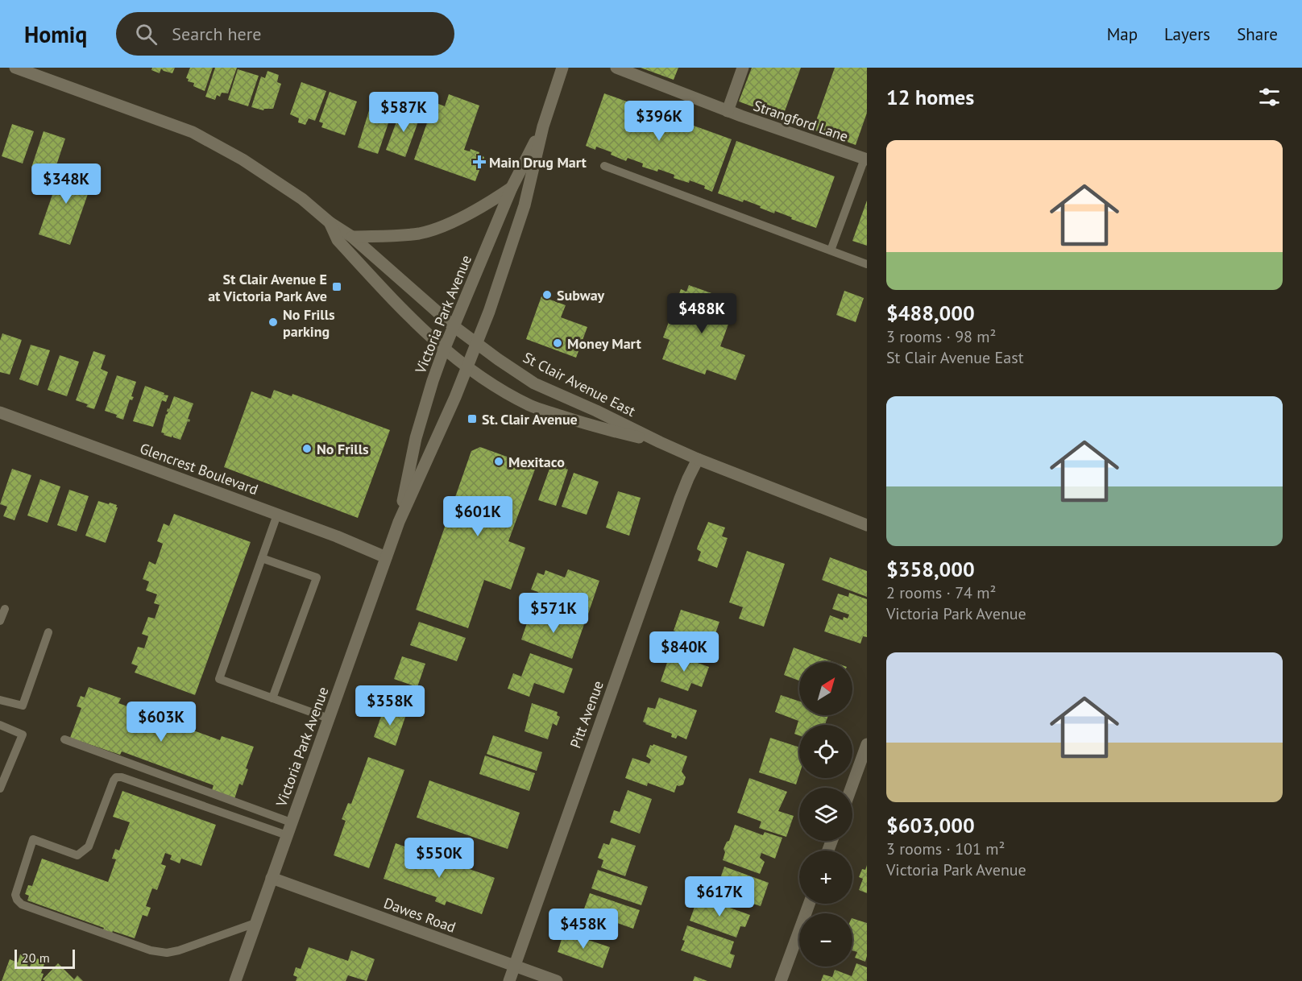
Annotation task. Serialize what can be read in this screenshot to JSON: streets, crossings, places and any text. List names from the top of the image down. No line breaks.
{"streets":{"main road":["Strangford Lane","Victoria Park Avenue","St Clair Avenue East","Glencrest Boulevard","Pitt Avenue","Dawes Road"]},"crossings":[["Victoria Park Avenue","St Clair Avenue East"],["Victoria Park Avenue","Glencrest Boulevard"],["Victoria Park Avenue","Dawes Road"],["St Clair Avenue East","Pitt Avenue"],["Pitt Avenue","Dawes Road"]],"places":{"health":["Main Drug Mart"],"transit":["St Clair Avenue E at Victoria Park Ave","St. Clair Avenue"],"other":["Subway","No Frills parking","Money Mart","No Frills","Mexitaco"]},"scale_bar":"20 m","north":"top right","page":{"header":"Homiq","search":"Search here","nav":["Map","Layers","Share"],"heading":"12 homes","price":["$587K","$396K","$348K","$488K","$601K","$571K","$840K","$358K","$603K","$550K","$617K","$458K"],"list":[{"name":"$488,000","note":"3 rooms · 98 m² · St Clair Avenue East"},{"name":"$358,000","note":"2 rooms · 74 m² · Victoria Park Avenue"},{"name":"$603,000","note":"3 rooms · 101 m² · Victoria Park Avenue"}],"map_buttons":["+","−"],"scale":"20 m"}}
